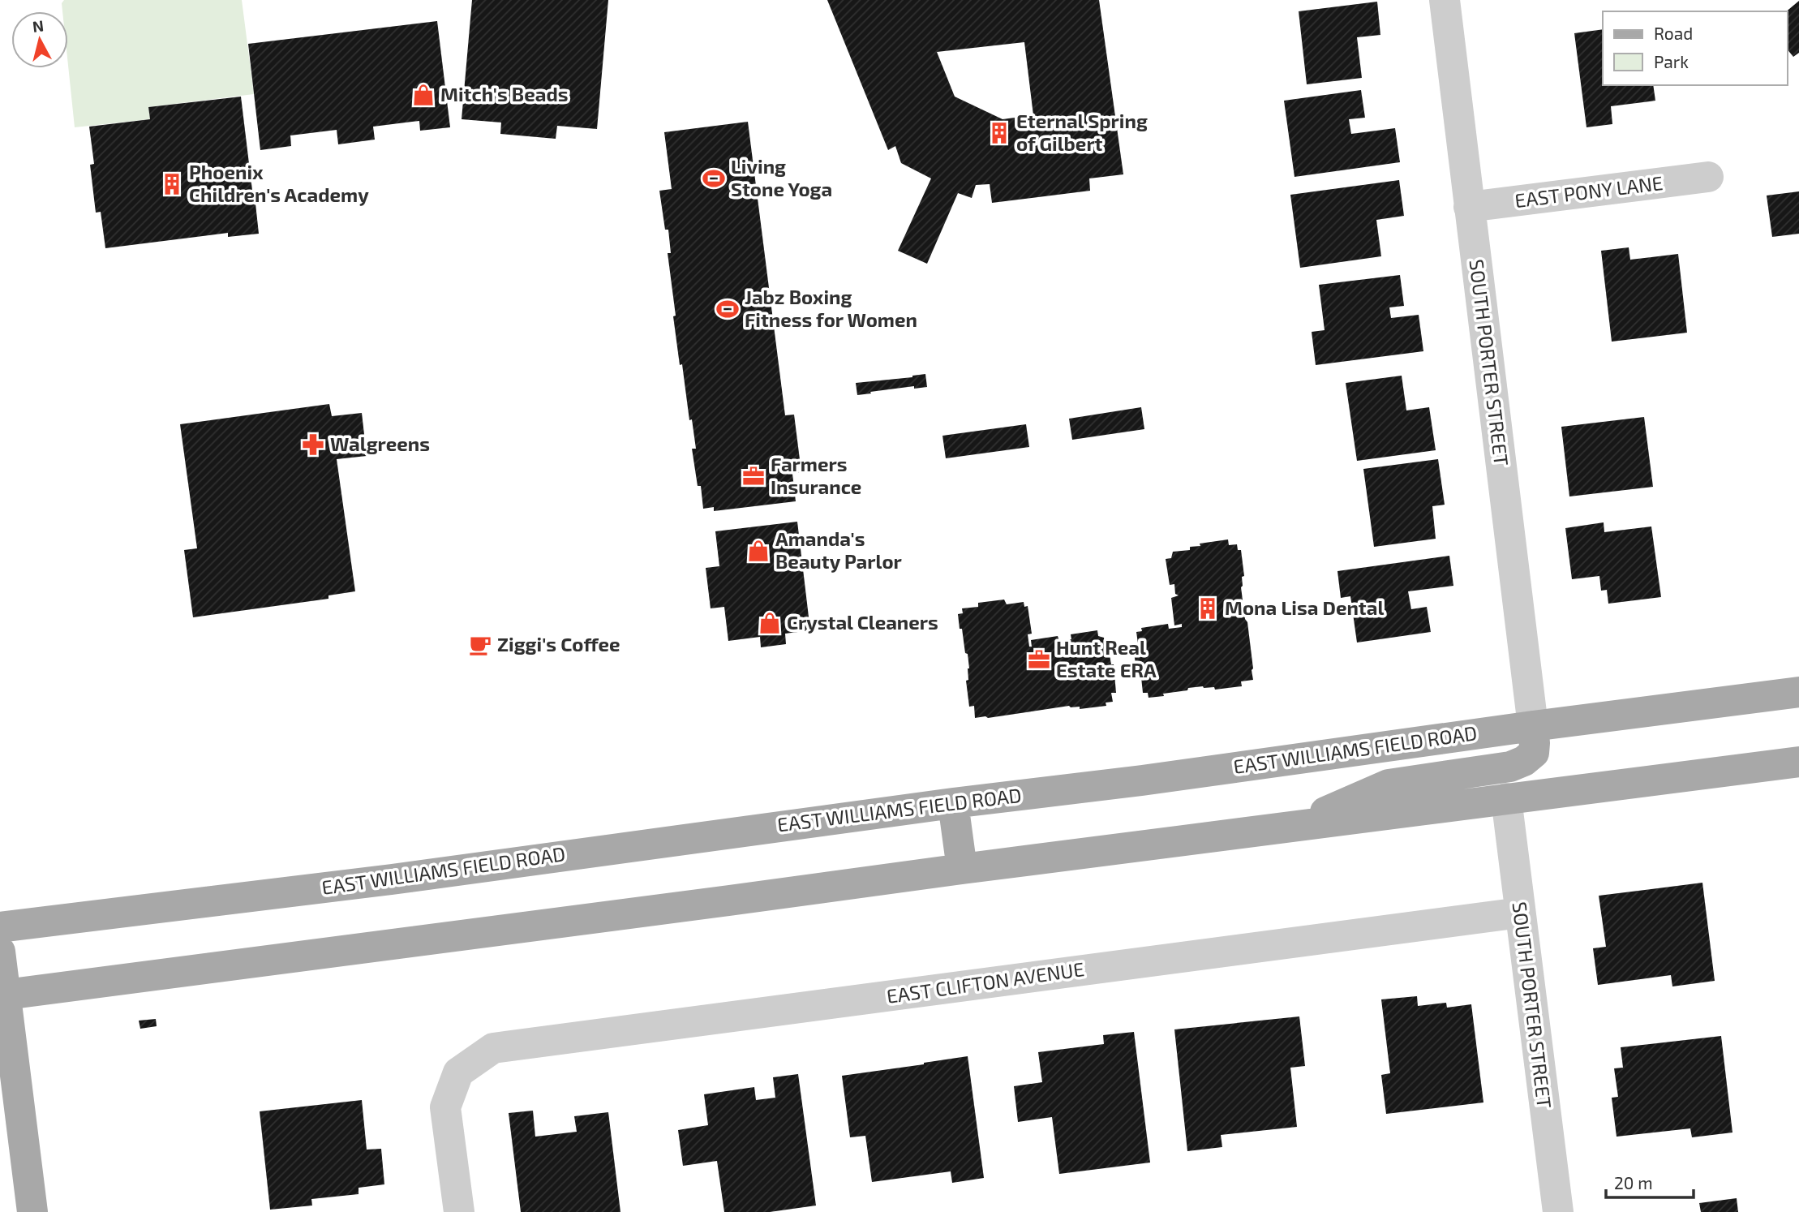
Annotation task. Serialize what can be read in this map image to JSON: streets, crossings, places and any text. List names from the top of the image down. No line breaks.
{"streets":{"main road":["EAST WILLIAMS FIELD ROAD"],"street":["EAST PONY LANE","SOUTH PORTER STREET","EAST CLIFTON AVENUE"]},"crossings":[["EAST PONY LANE","SOUTH PORTER STREET"],["SOUTH PORTER STREET","EAST WILLIAMS FIELD ROAD"],["SOUTH PORTER STREET","EAST CLIFTON AVENUE"]],"places":{"shop":["Mitch's Beads","Amanda's Beauty Parlor","Crystal Cleaners"],"building":["Eternal Spring of Gilbert","Phoenix Children's Academy","Mona Lisa Dental"],"sports":["Living Stone Yoga","Jabz Boxing Fitness for Women"],"pharmacy":["Walgreens"],"office":["Farmers Insurance","Hunt Real Estate ERA"],"cafe":["Ziggi's Coffee"]},"legend":["Road","Park"],"scale_bar":"20 m","north":"top"}
